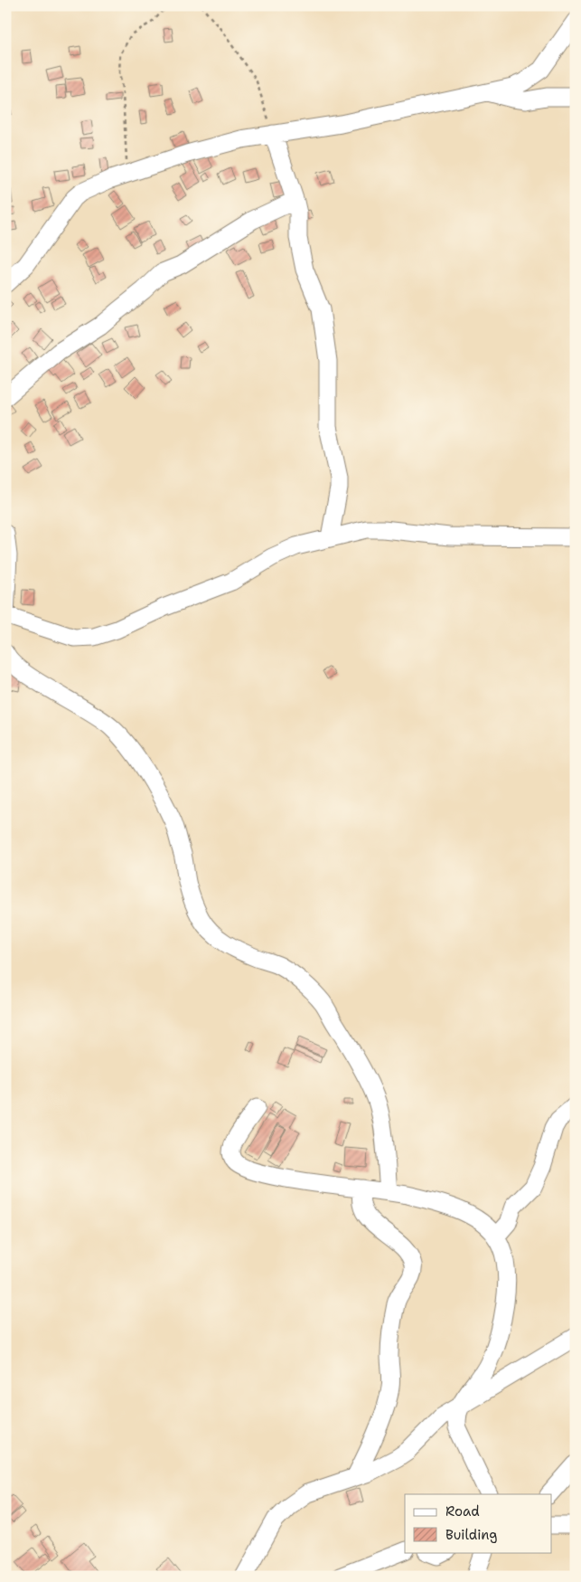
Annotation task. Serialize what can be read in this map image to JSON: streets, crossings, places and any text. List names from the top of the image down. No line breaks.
{"legend":["Road","Building"]}
